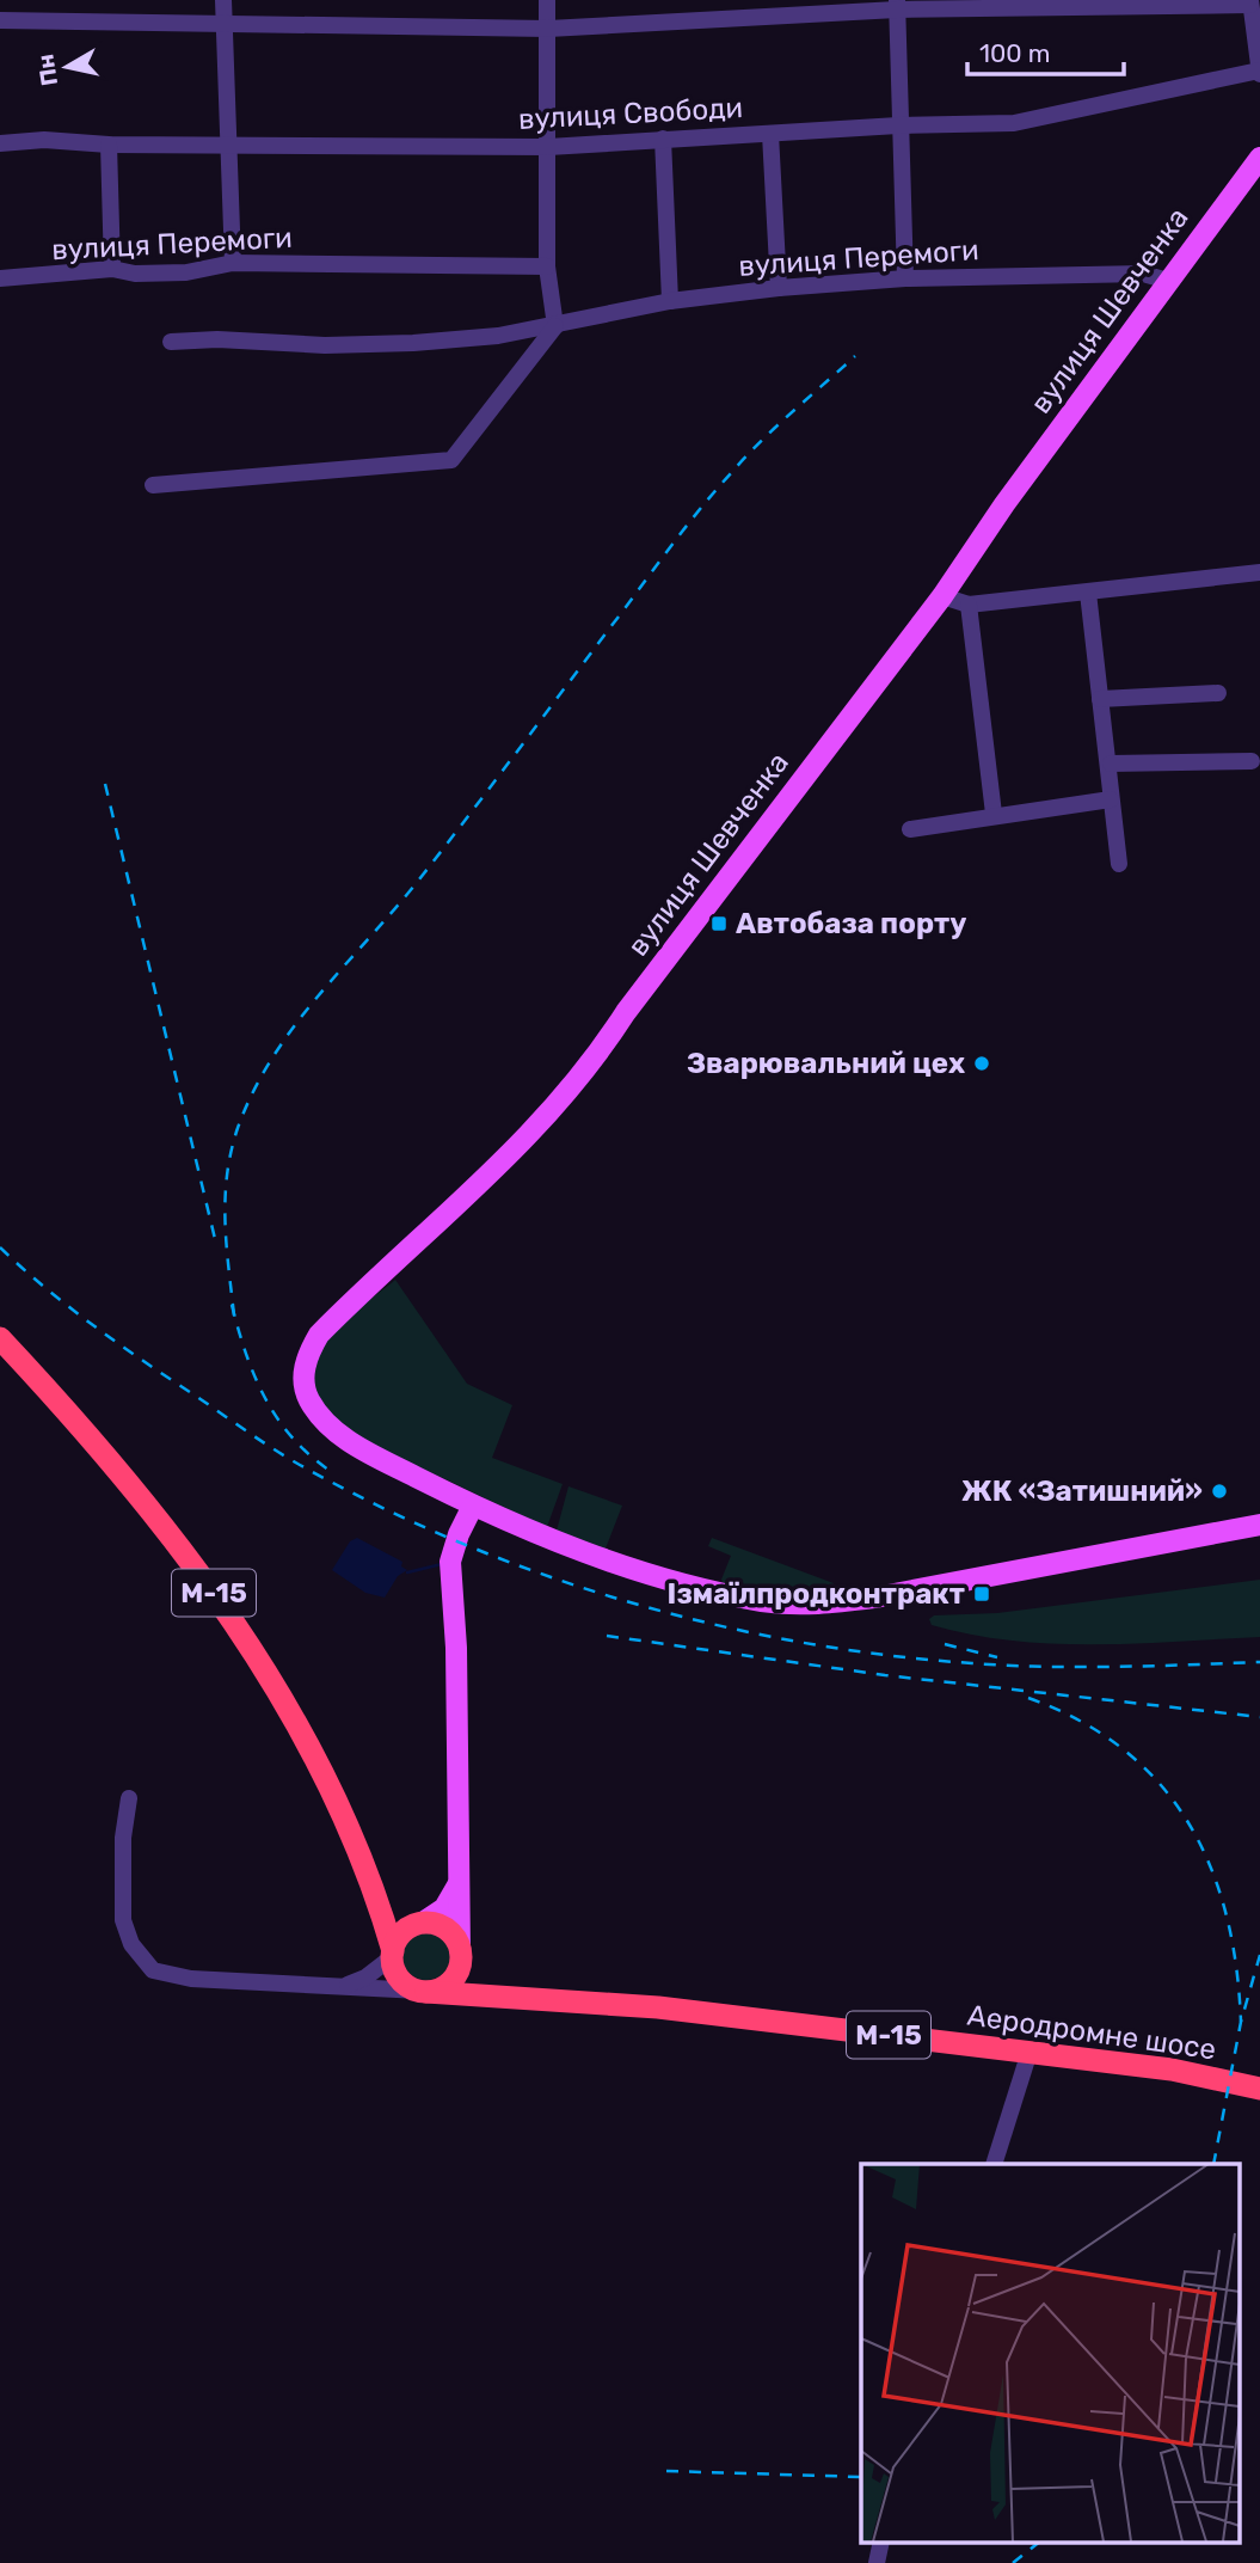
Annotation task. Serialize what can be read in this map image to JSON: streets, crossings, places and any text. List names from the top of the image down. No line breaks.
{"streets":{"highway":["М-15","Аеродромне шосе"],"main road":["вулиця Шевченка"],"street":["вулиця Свободи","вулиця Перемоги"]},"crossings":[["вулиця Перемоги","вулиця Шевченка"],["М-15","Аеродромне шосе"]],"places":{"transit":["Автобаза порту","Ізмаїлпродконтракт"],"other":["Зварювальний цех","ЖК «Затишний»"]},"scale_bar":"100 m","north":"left"}
